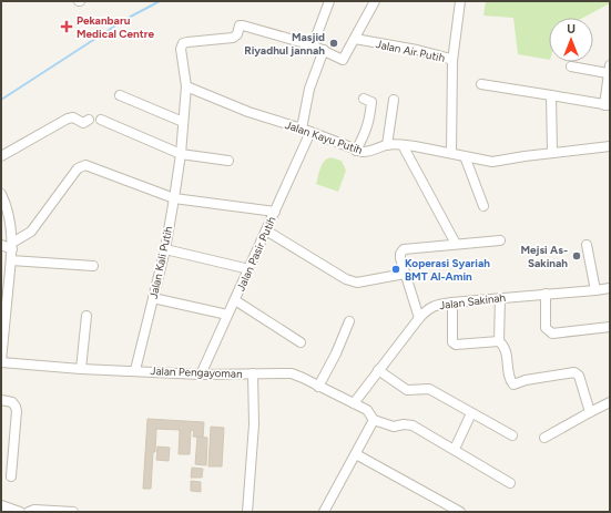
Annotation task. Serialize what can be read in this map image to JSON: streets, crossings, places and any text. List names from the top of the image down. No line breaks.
{"streets":{"street":["Jalan Air Putih","Jalan Kayu Putih","Jalan Pasir Putih","Jalan Kali Putih","Jalan Sakinah","Jalan Pengayoman"]},"crossings":[["Jalan Air Putih","Jalan Kayu Putih"],["Jalan Kayu Putih","Jalan Pasir Putih"],["Jalan Pasir Putih","Jalan Pengayoman"],["Jalan Kali Putih","Jalan Pengayoman"]],"places":{"health":["Pekanbaru Medical Centre"],"other":["Masjid Riyadhul jannah","Mejsi As- Sakinah","Koperasi Syariah BMT Al-Amin"]},"north":"top"}
